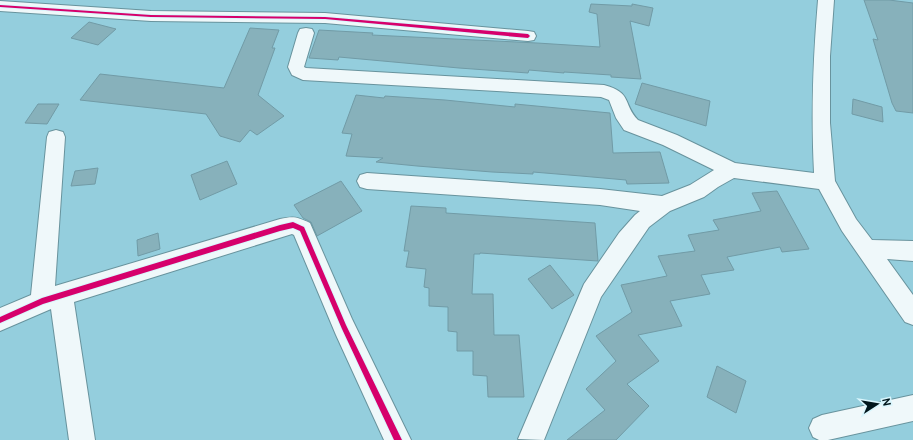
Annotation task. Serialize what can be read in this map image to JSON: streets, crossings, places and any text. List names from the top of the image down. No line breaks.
{"north":"right"}
